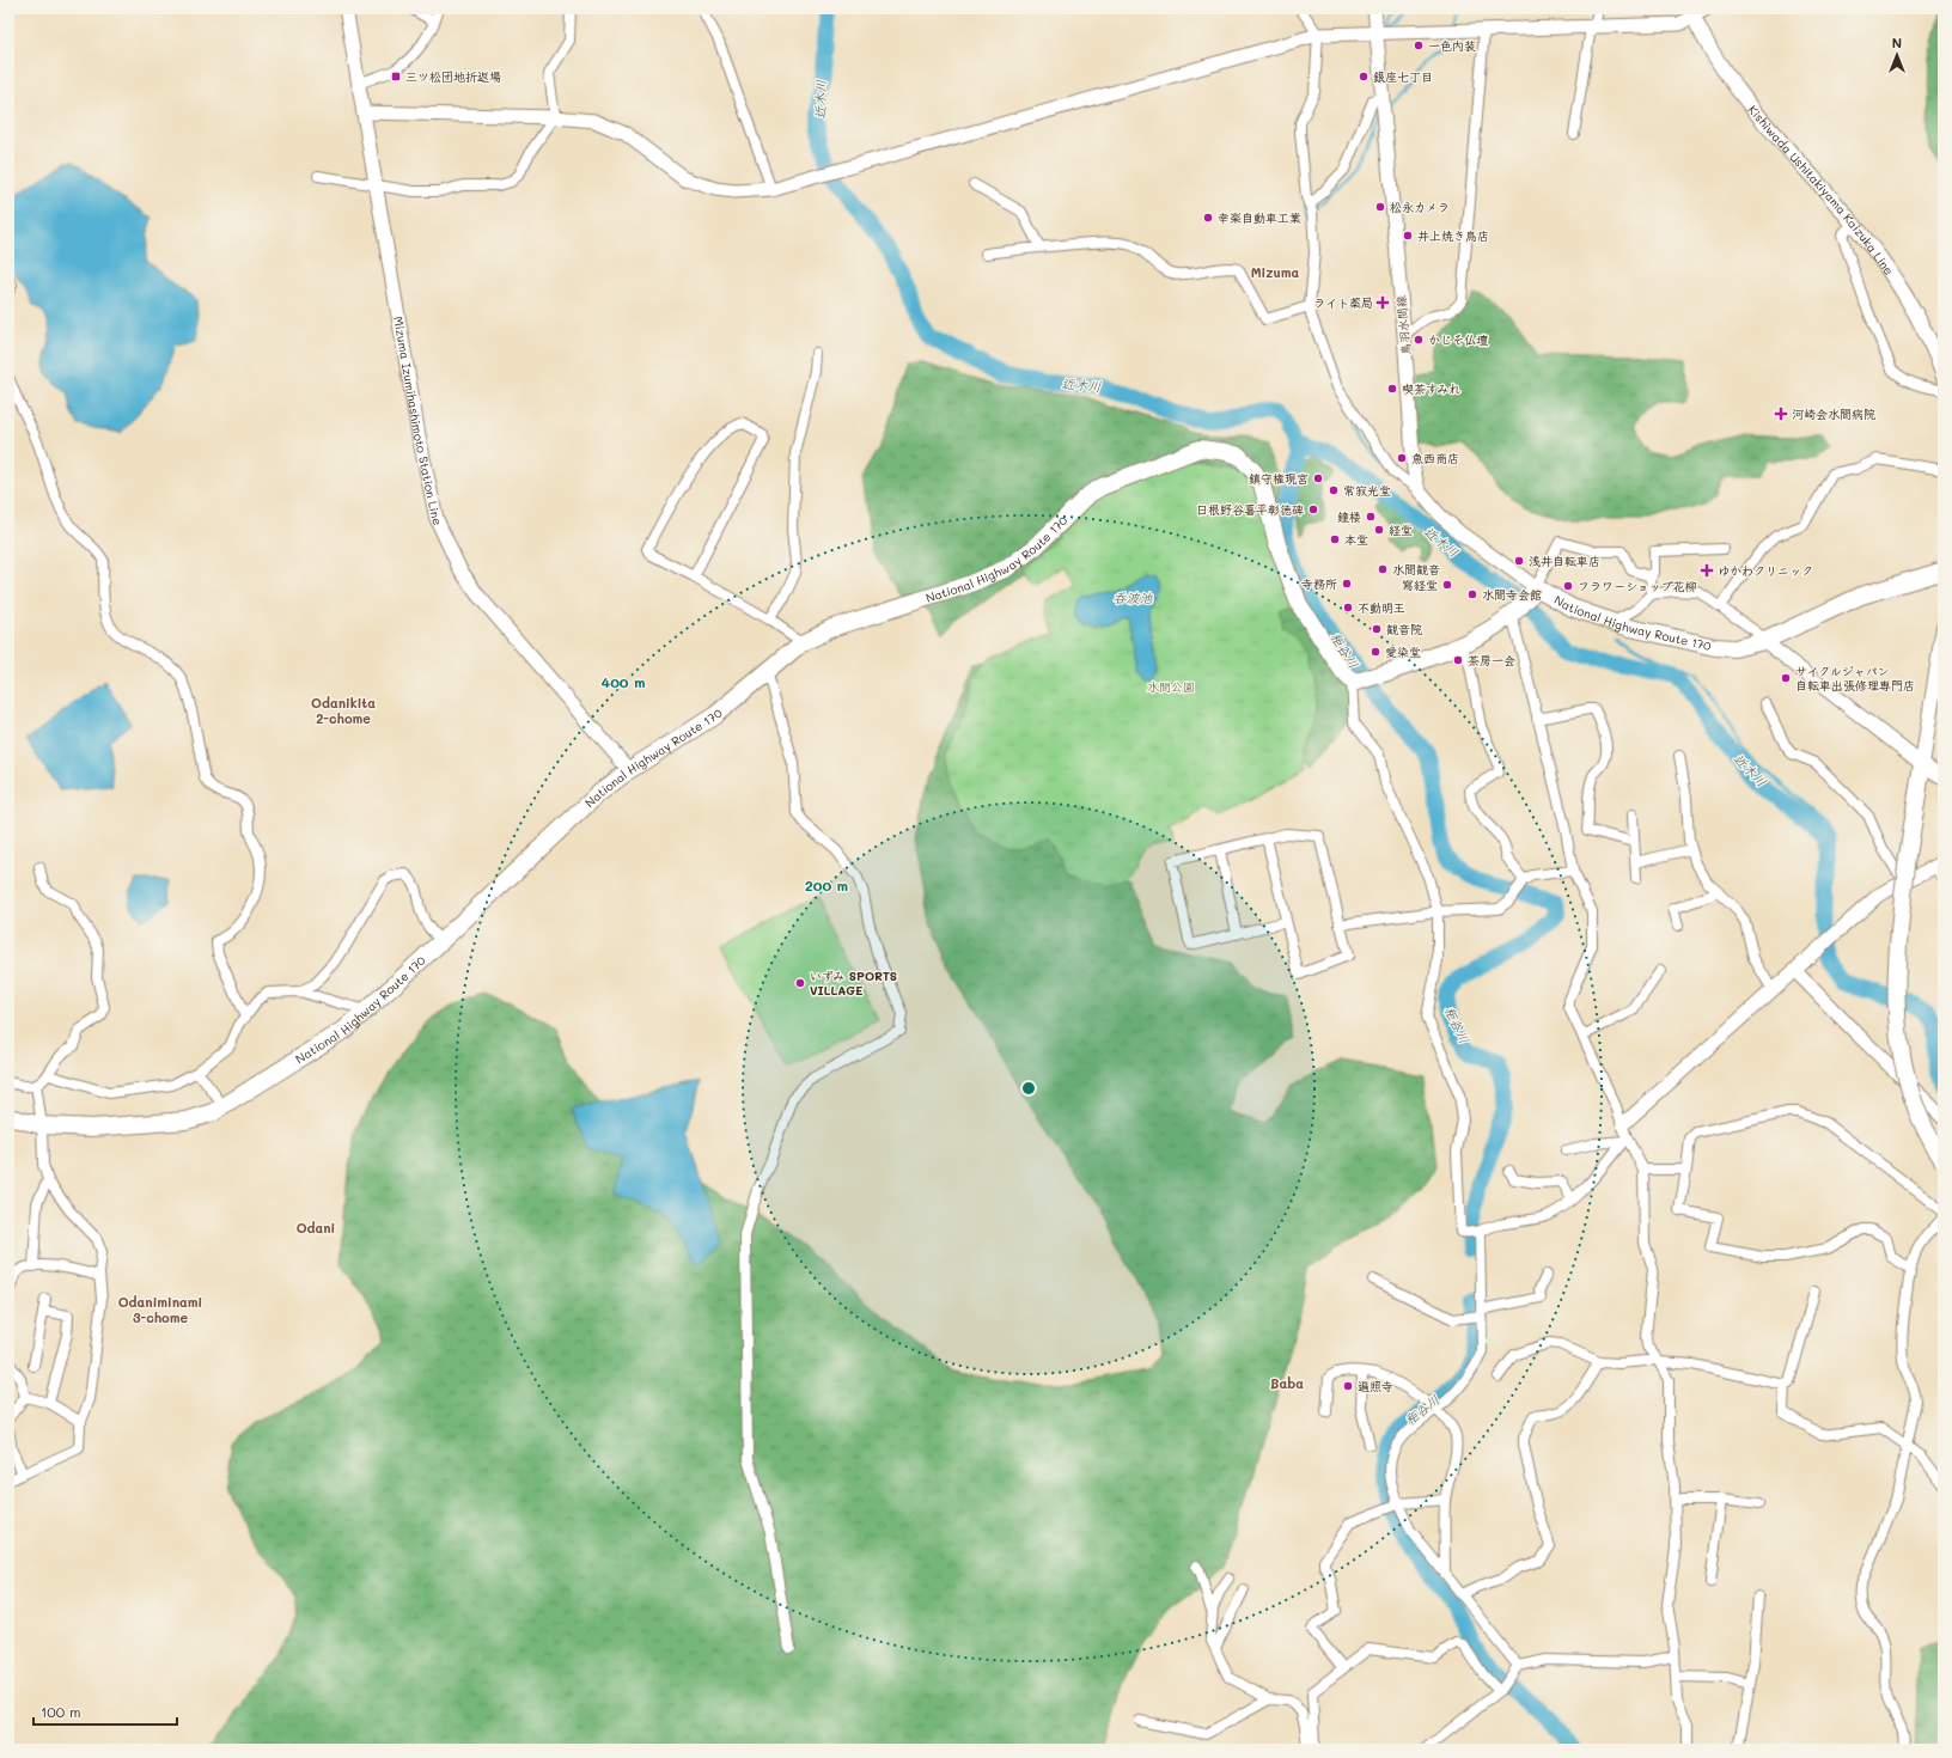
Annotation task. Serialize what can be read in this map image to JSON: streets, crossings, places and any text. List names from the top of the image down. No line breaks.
{"streets":{"highway":["National Highway Route 170"],"main road":["Kishiwada Ushitakiyama Kaizuka Line"],"street":["鳥羽水間線","Mizuma Izumihashimoto Station Line"]},"crossings":[["Mizuma Izumihashimoto Station Line","National Highway Route 170"]],"districts":["Mizuma","Odanikita 2-chome","Odani","Odaniminami 3-chome","Baba"],"water":["近木川","呑波池","秬谷川"],"parks":["水間公園"],"places":{"other":["一色内装","銀座七丁目","松永カメラ","幸楽自動車工業","井上焼き鳥店","かじそ仏壇","喫茶すみれ","魚西商店","鎮守権現宮","常寂光堂","日根野谷喜平彰徳碑","鐘楼","経堂","本堂","浅井自転車店","水間観音","寺務所","寫経堂","フラワーショップ花柳","水間寺会館","不動明王","観音院","愛染堂","茶房一会","サイクルジャパン 自転車出張修理専門店","いずみ SPORTS VILLAGE","遍照寺"],"transit":["三ツ松団地折返場"],"health":["ライト薬局","河崎会水間病院","ゆかわクリニック"]},"scale_bar":"100 m","north":"top","rings":["400 m","200 m"]}
